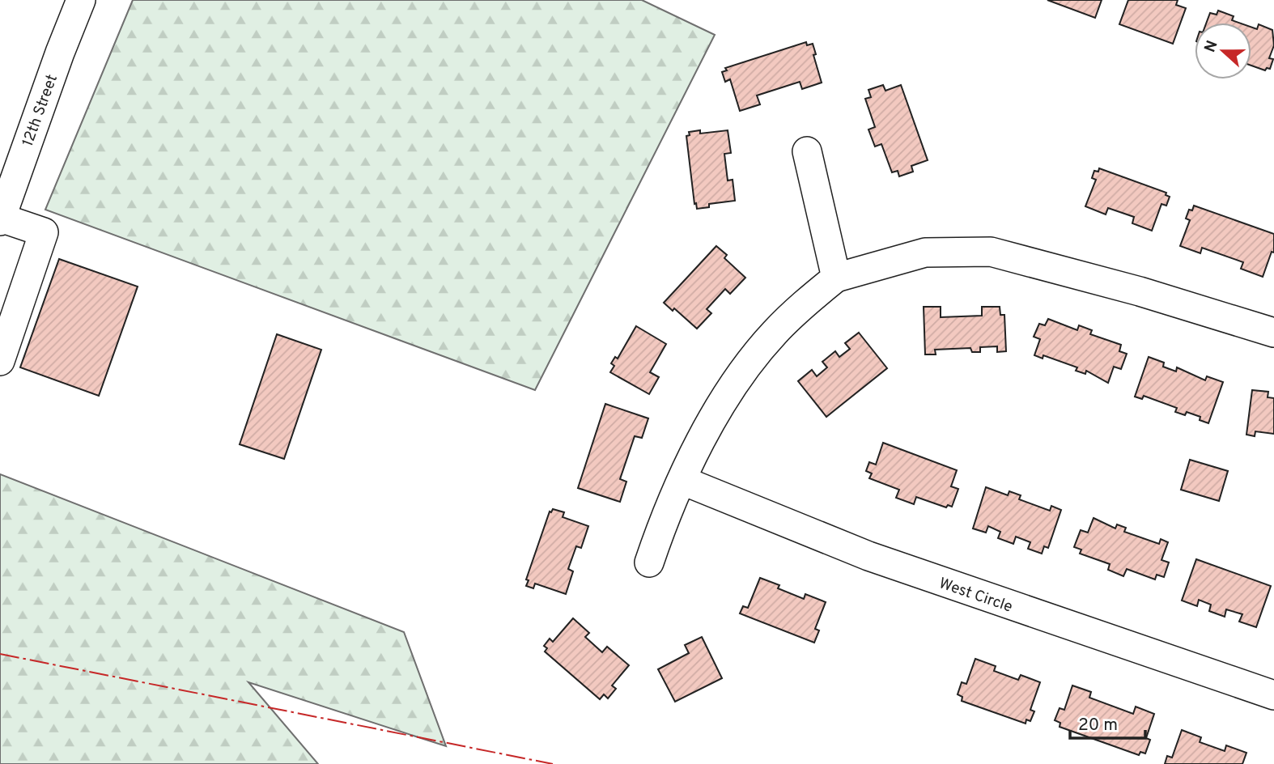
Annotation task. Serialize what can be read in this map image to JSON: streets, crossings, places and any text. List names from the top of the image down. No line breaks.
{"streets":{"street":["12th Street","West Circle"]},"scale_bar":"20 m","north":"left"}
